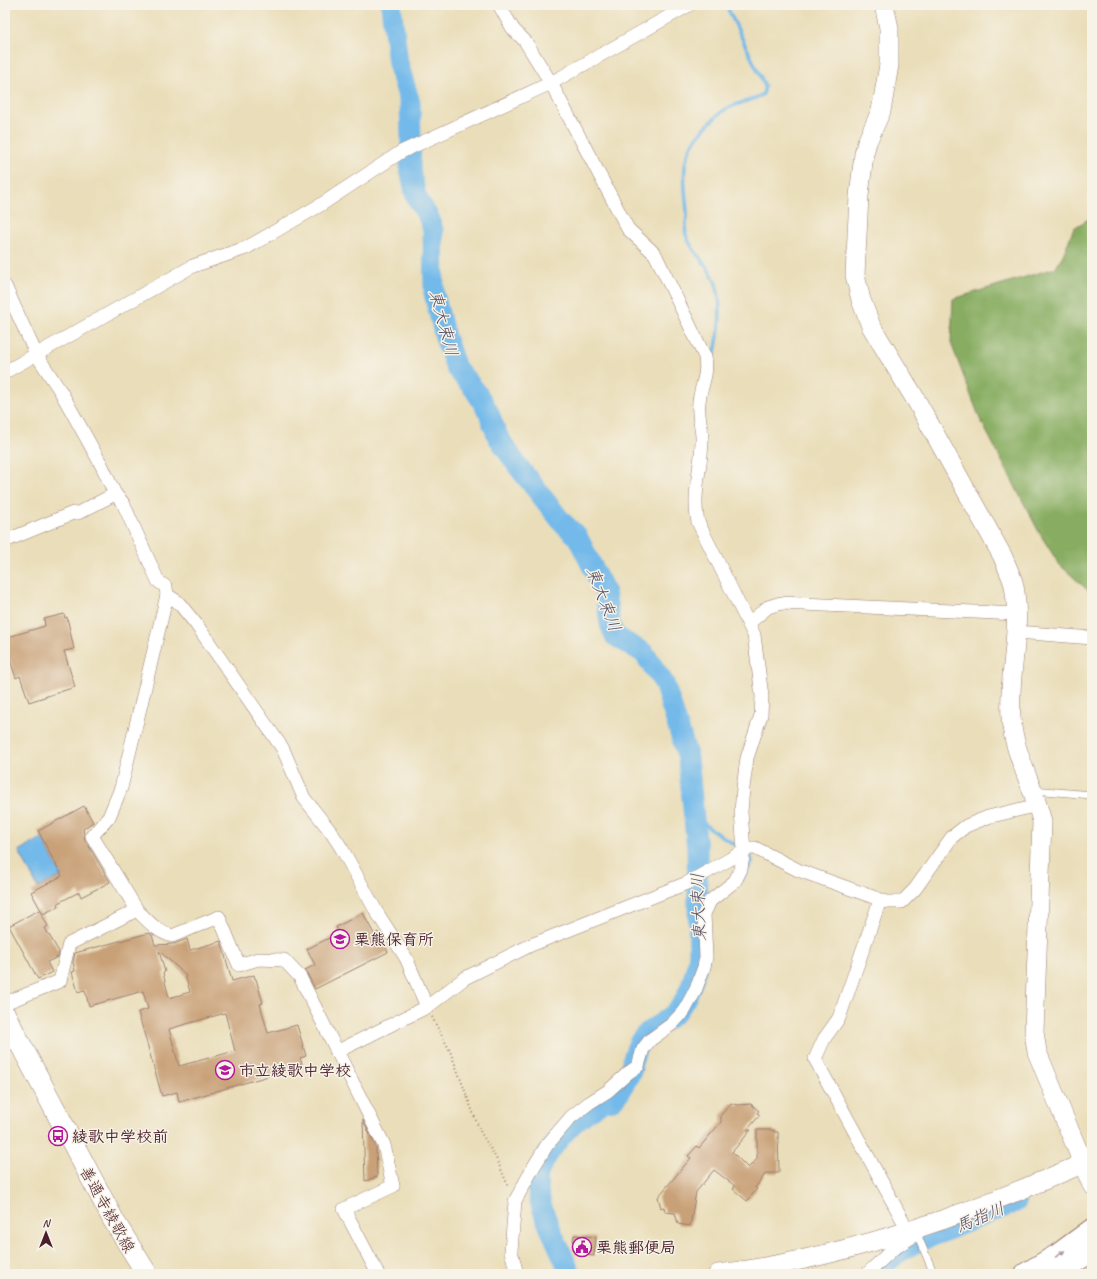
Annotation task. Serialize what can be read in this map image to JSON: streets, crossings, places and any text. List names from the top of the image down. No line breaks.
{"streets":{"main road":["善通寺綾歌線"]},"water":["東大束川","馬指川"],"places":{"school or university":["栗熊保育所","市立綾歌中学校"],"bus stop":["綾歌中学校前"],"public building":["栗熊郵便局"]},"north":"top"}
